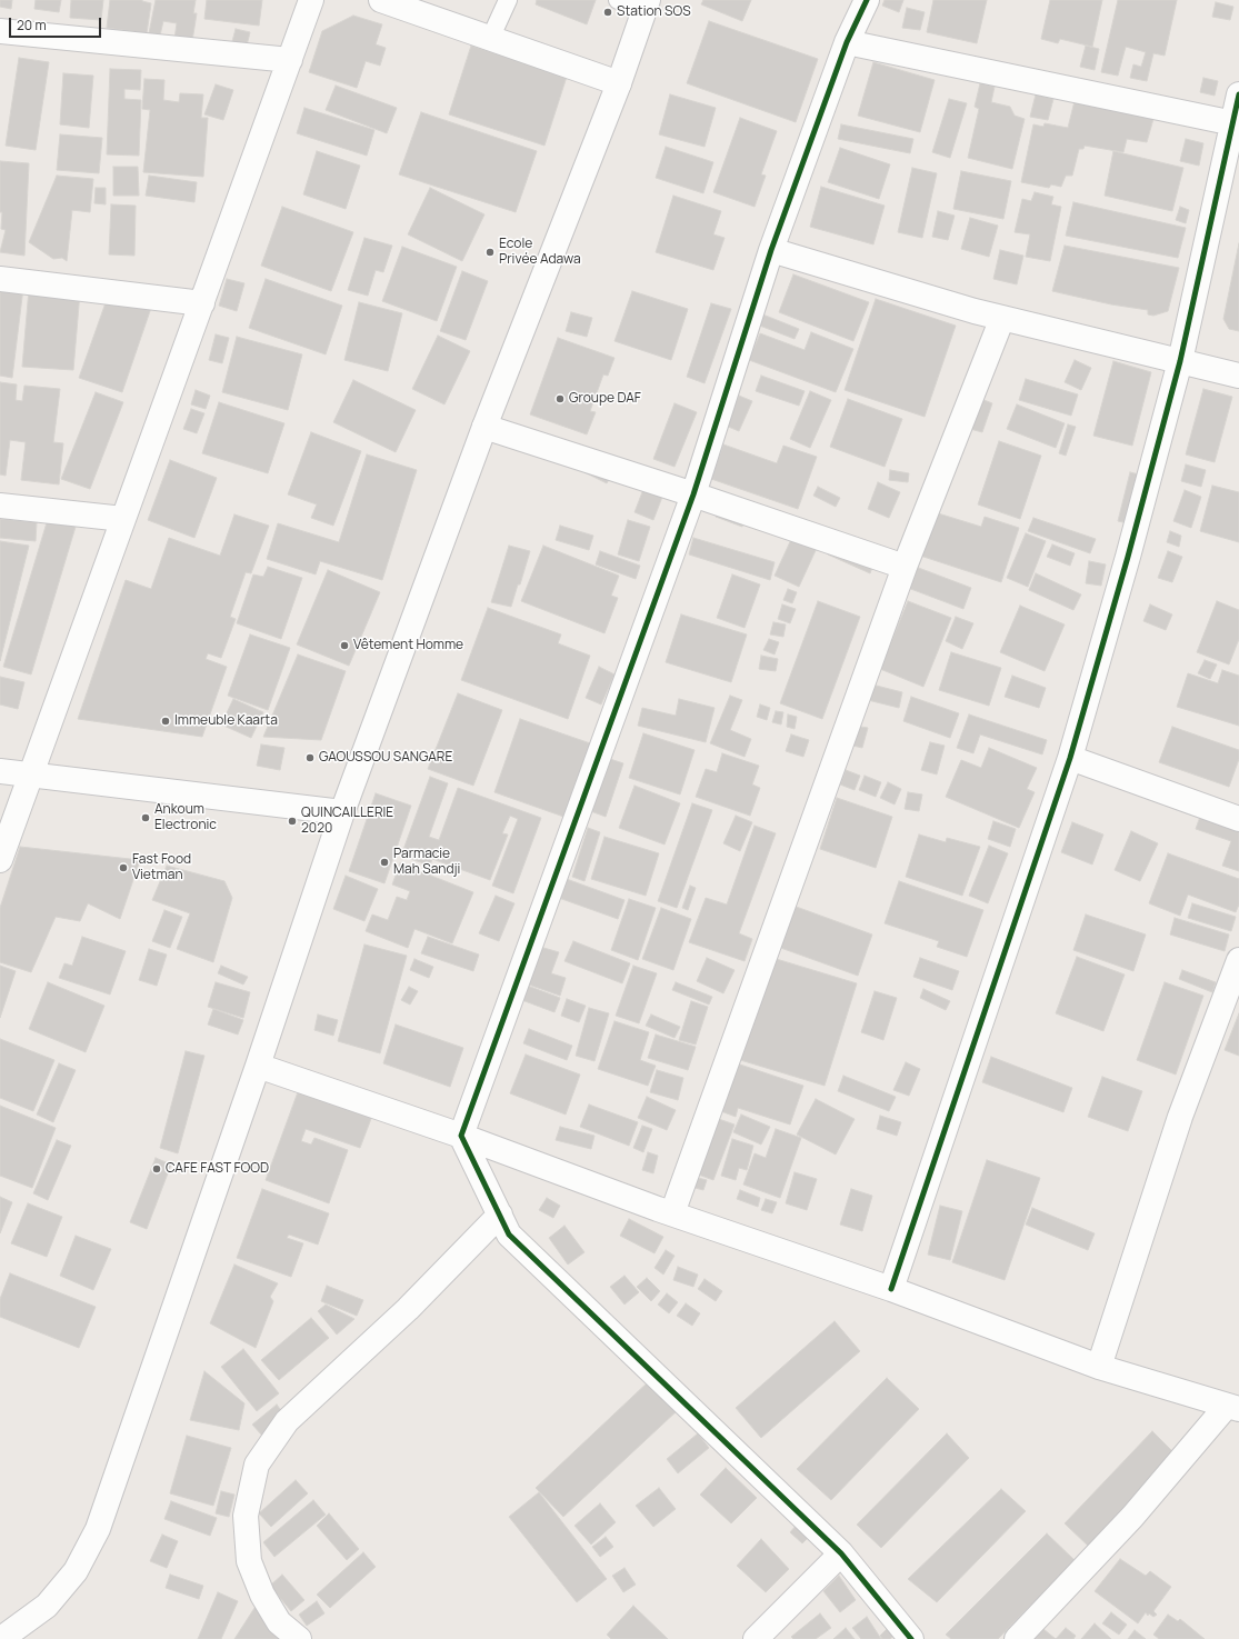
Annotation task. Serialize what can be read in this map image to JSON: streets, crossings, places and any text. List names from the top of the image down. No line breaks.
{"places":["Station SOS","Ecole Privée Adawa","Groupe DAF","Vêtement Homme","Immeuble Kaarta","GAOUSSOU SANGARE","Ankoum Electronic","QUINCAILLERIE 2020","Parmacie Mah Sandji","Fast Food Vietman","CAFE FAST FOOD"],"scale_bar":"20 m"}
